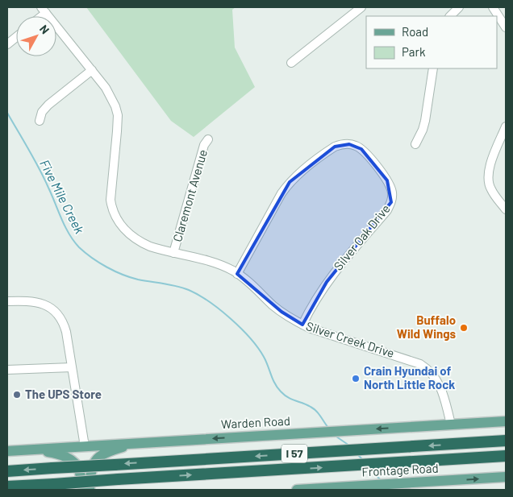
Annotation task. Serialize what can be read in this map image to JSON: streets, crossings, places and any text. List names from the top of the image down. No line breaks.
{"streets":{"highway":["I 57"],"main road":["Warden Road","Frontage Road"],"street":["Claremont Avenue","Silver Oak Drive","Silver Creek Drive"]},"crossings":[["Claremont Avenue","Silver Creek Drive"],["Silver Oak Drive","Silver Creek Drive"],["Silver Creek Drive","Warden Road"]],"one_way":["Warden Road","Frontage Road"],"water":["Five Mile Creek"],"places":["Buffalo Wild Wings","Crain Hyundai of North Little Rock","The UPS Store"],"legend":["Road","Park"],"north":"top right"}
